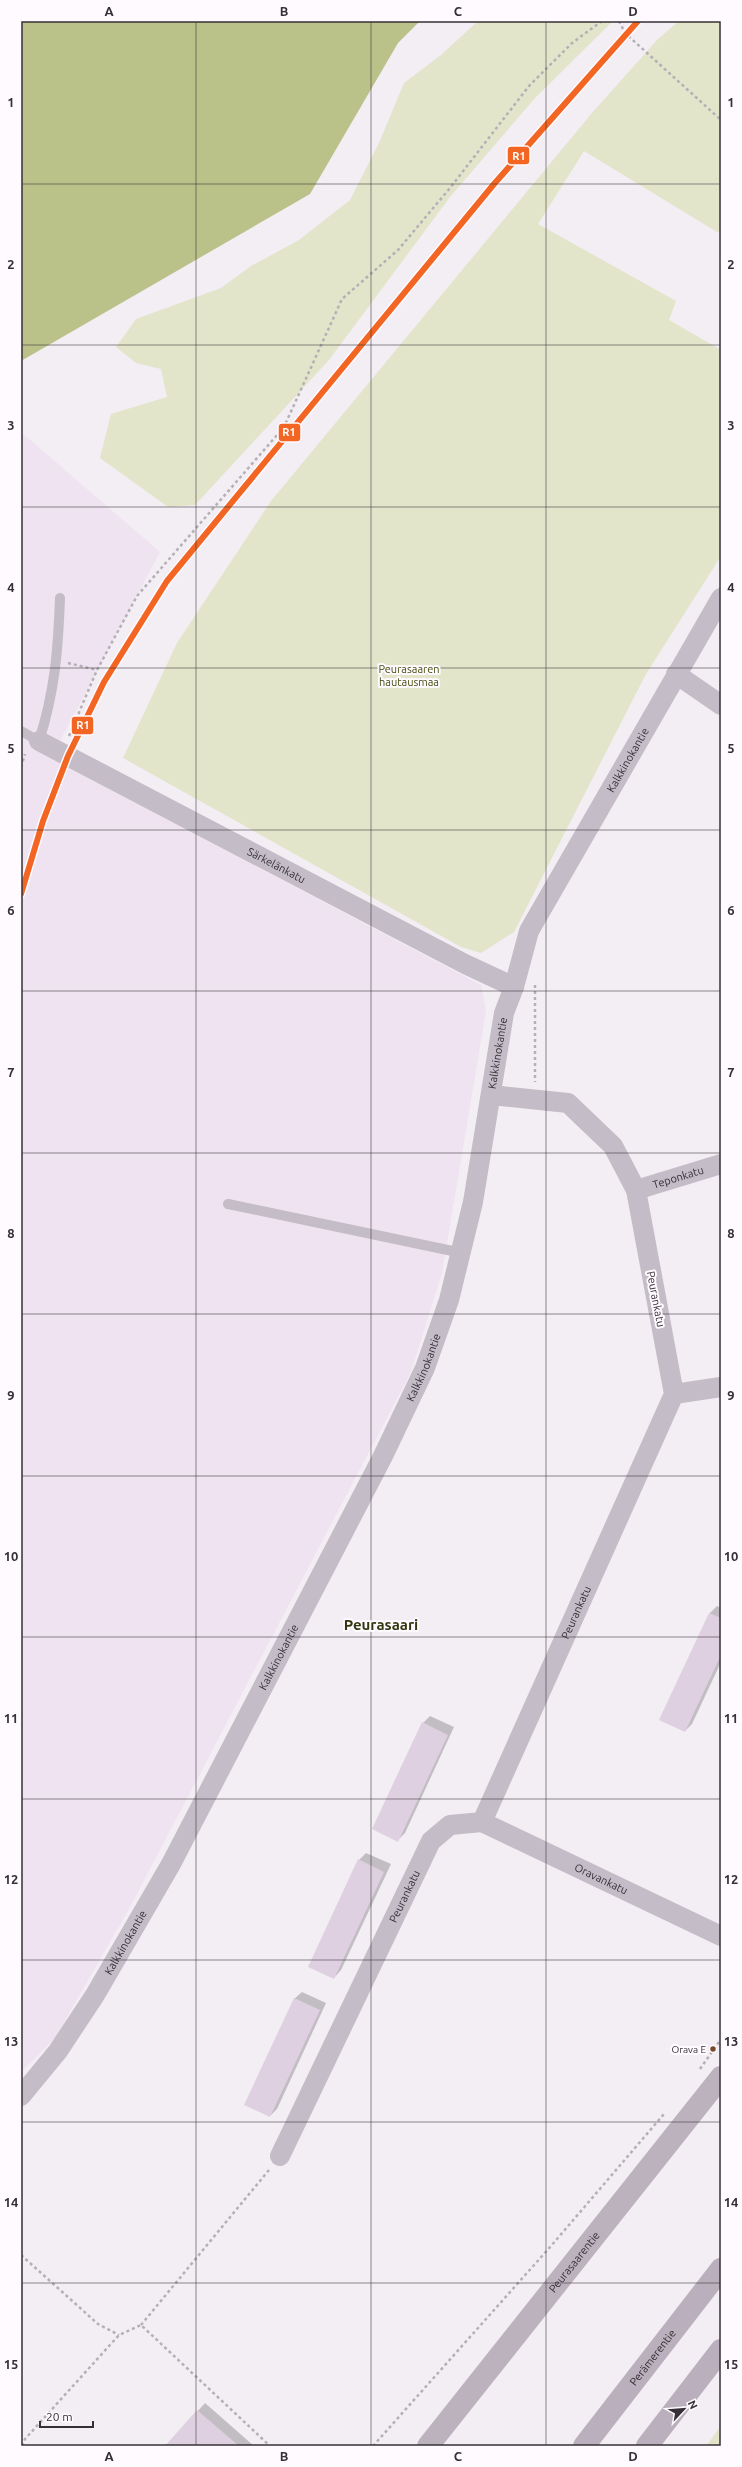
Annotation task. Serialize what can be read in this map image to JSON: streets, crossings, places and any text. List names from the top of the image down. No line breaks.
{"streets":{"highway":["Perämerentie"],"street":["Kalkkinokantie","Särkelänkatu","Teponkatu","Peurankatu","Oravankatu","Peurasaarentie"]},"crossings":[["Kalkkinokantie","Särkelänkatu"],["Kalkkinokantie","Peurankatu"],["Teponkatu","Peurankatu"],["Peurankatu","Oravankatu"]],"districts":["Peurasaari"],"parks":["Peurasaaren hautausmaa"],"places":["Orava E"],"lines":["transit line R1"],"scale_bar":"20 m","north":"top right","grid":{"columns":["A","B","C","D"],"rows":["1","2","3","4","5","6","7","8","9","10","11","12","13","14","15"]}}
